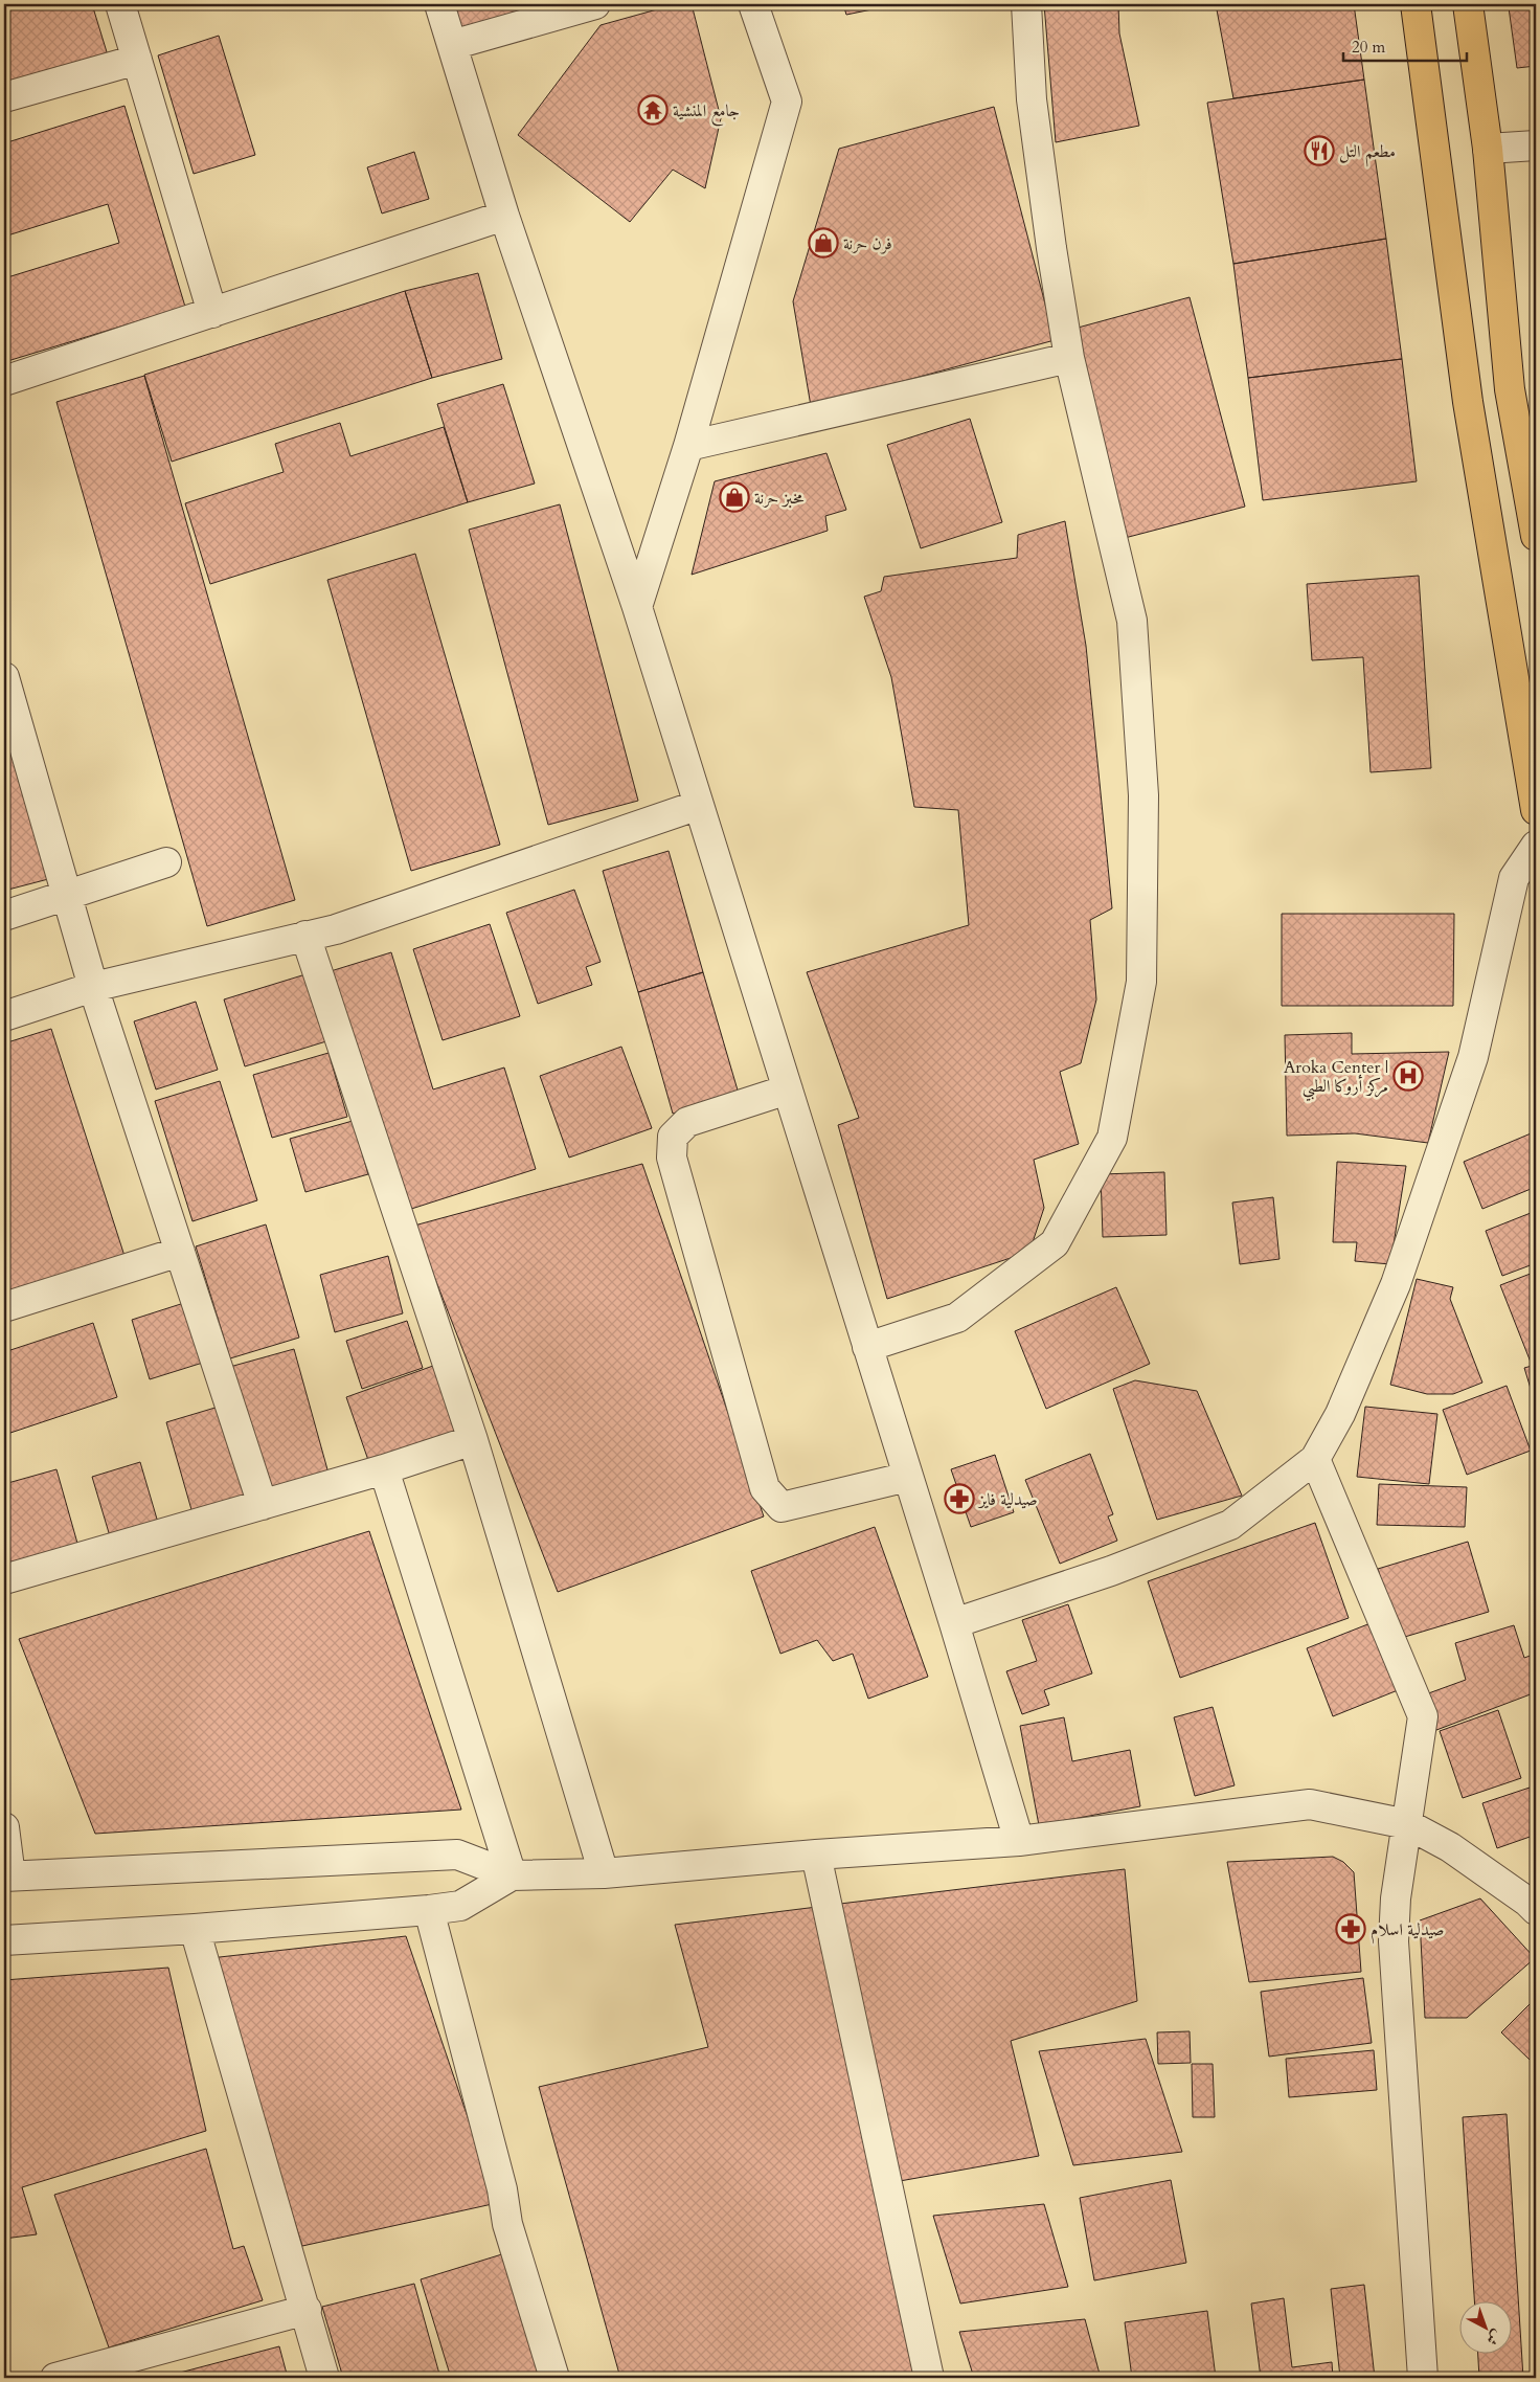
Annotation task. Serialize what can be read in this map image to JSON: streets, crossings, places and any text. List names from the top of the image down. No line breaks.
{"places":{"temple":["جامع المنشية"],"restaurant":["مطعم التل"],"shop":["فرن حرنة","مخبز حرنة"],"hospital":["Aroka Center | مركز أروكا الطبي"],"pharmacy":["صيدلية فايز","صيدلية اسلام"]},"scale_bar":"20 m","north":"bottom right"}
